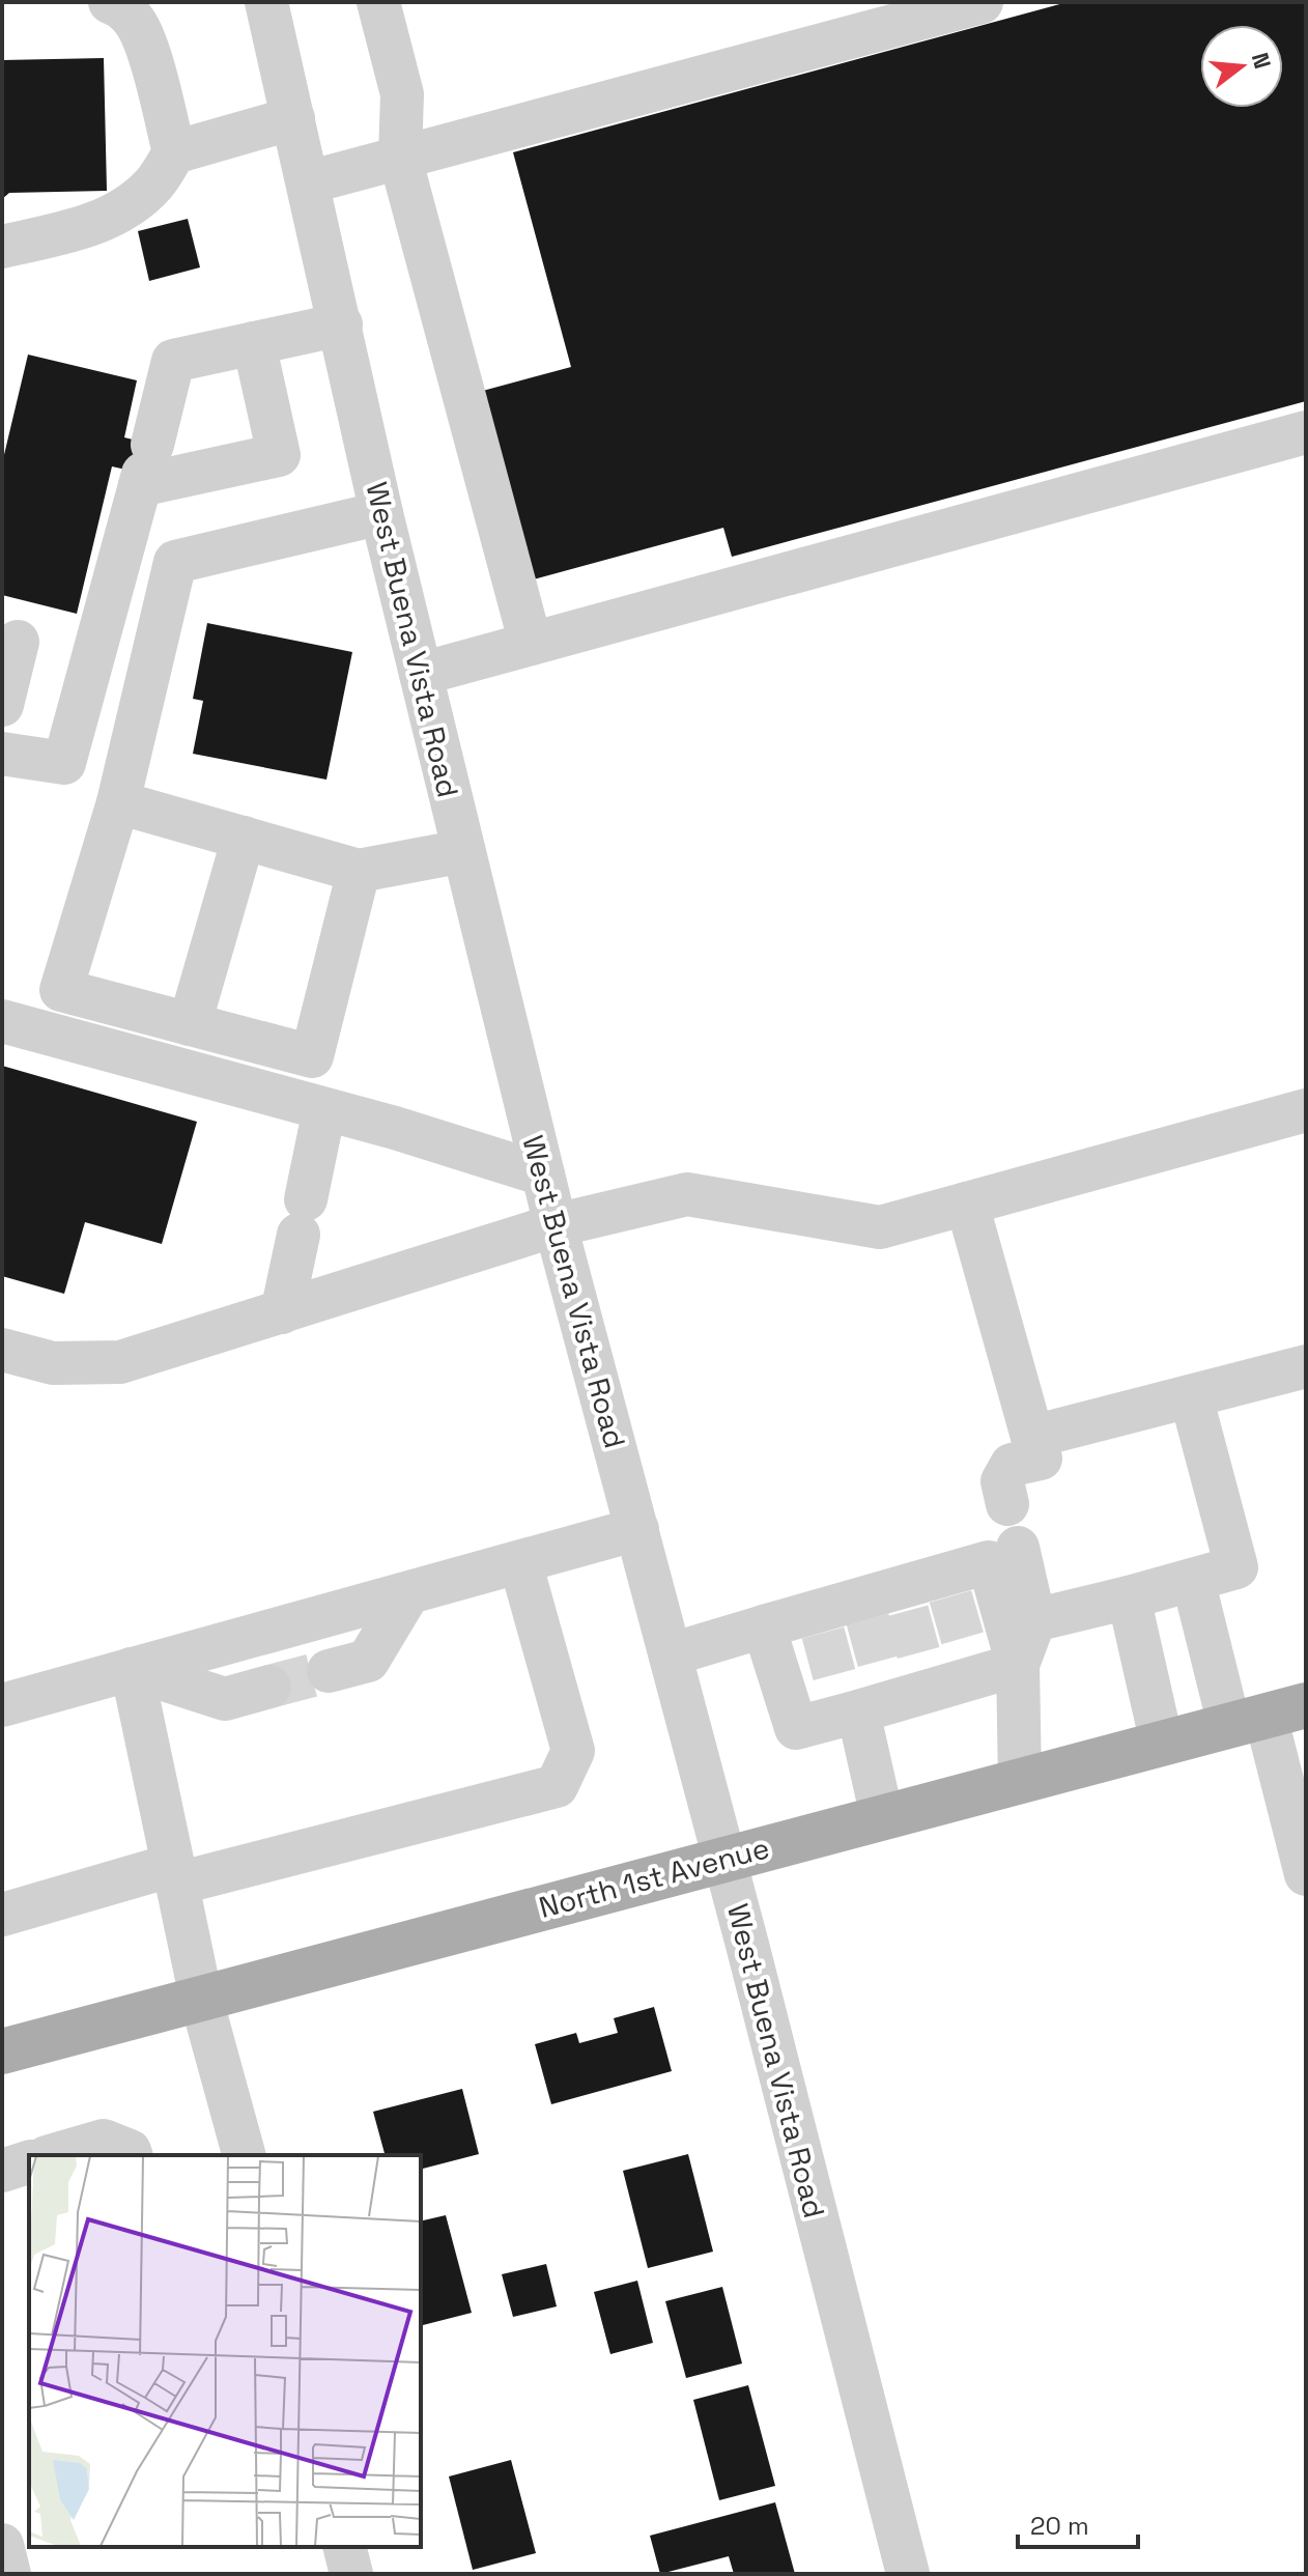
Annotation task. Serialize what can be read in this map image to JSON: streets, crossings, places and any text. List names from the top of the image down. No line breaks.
{"streets":{"main road":["North 1st Avenue"],"street":["West Buena Vista Road"]},"crossings":[["West Buena Vista Road","North 1st Avenue"]],"scale_bar":"20 m","north":"right"}
